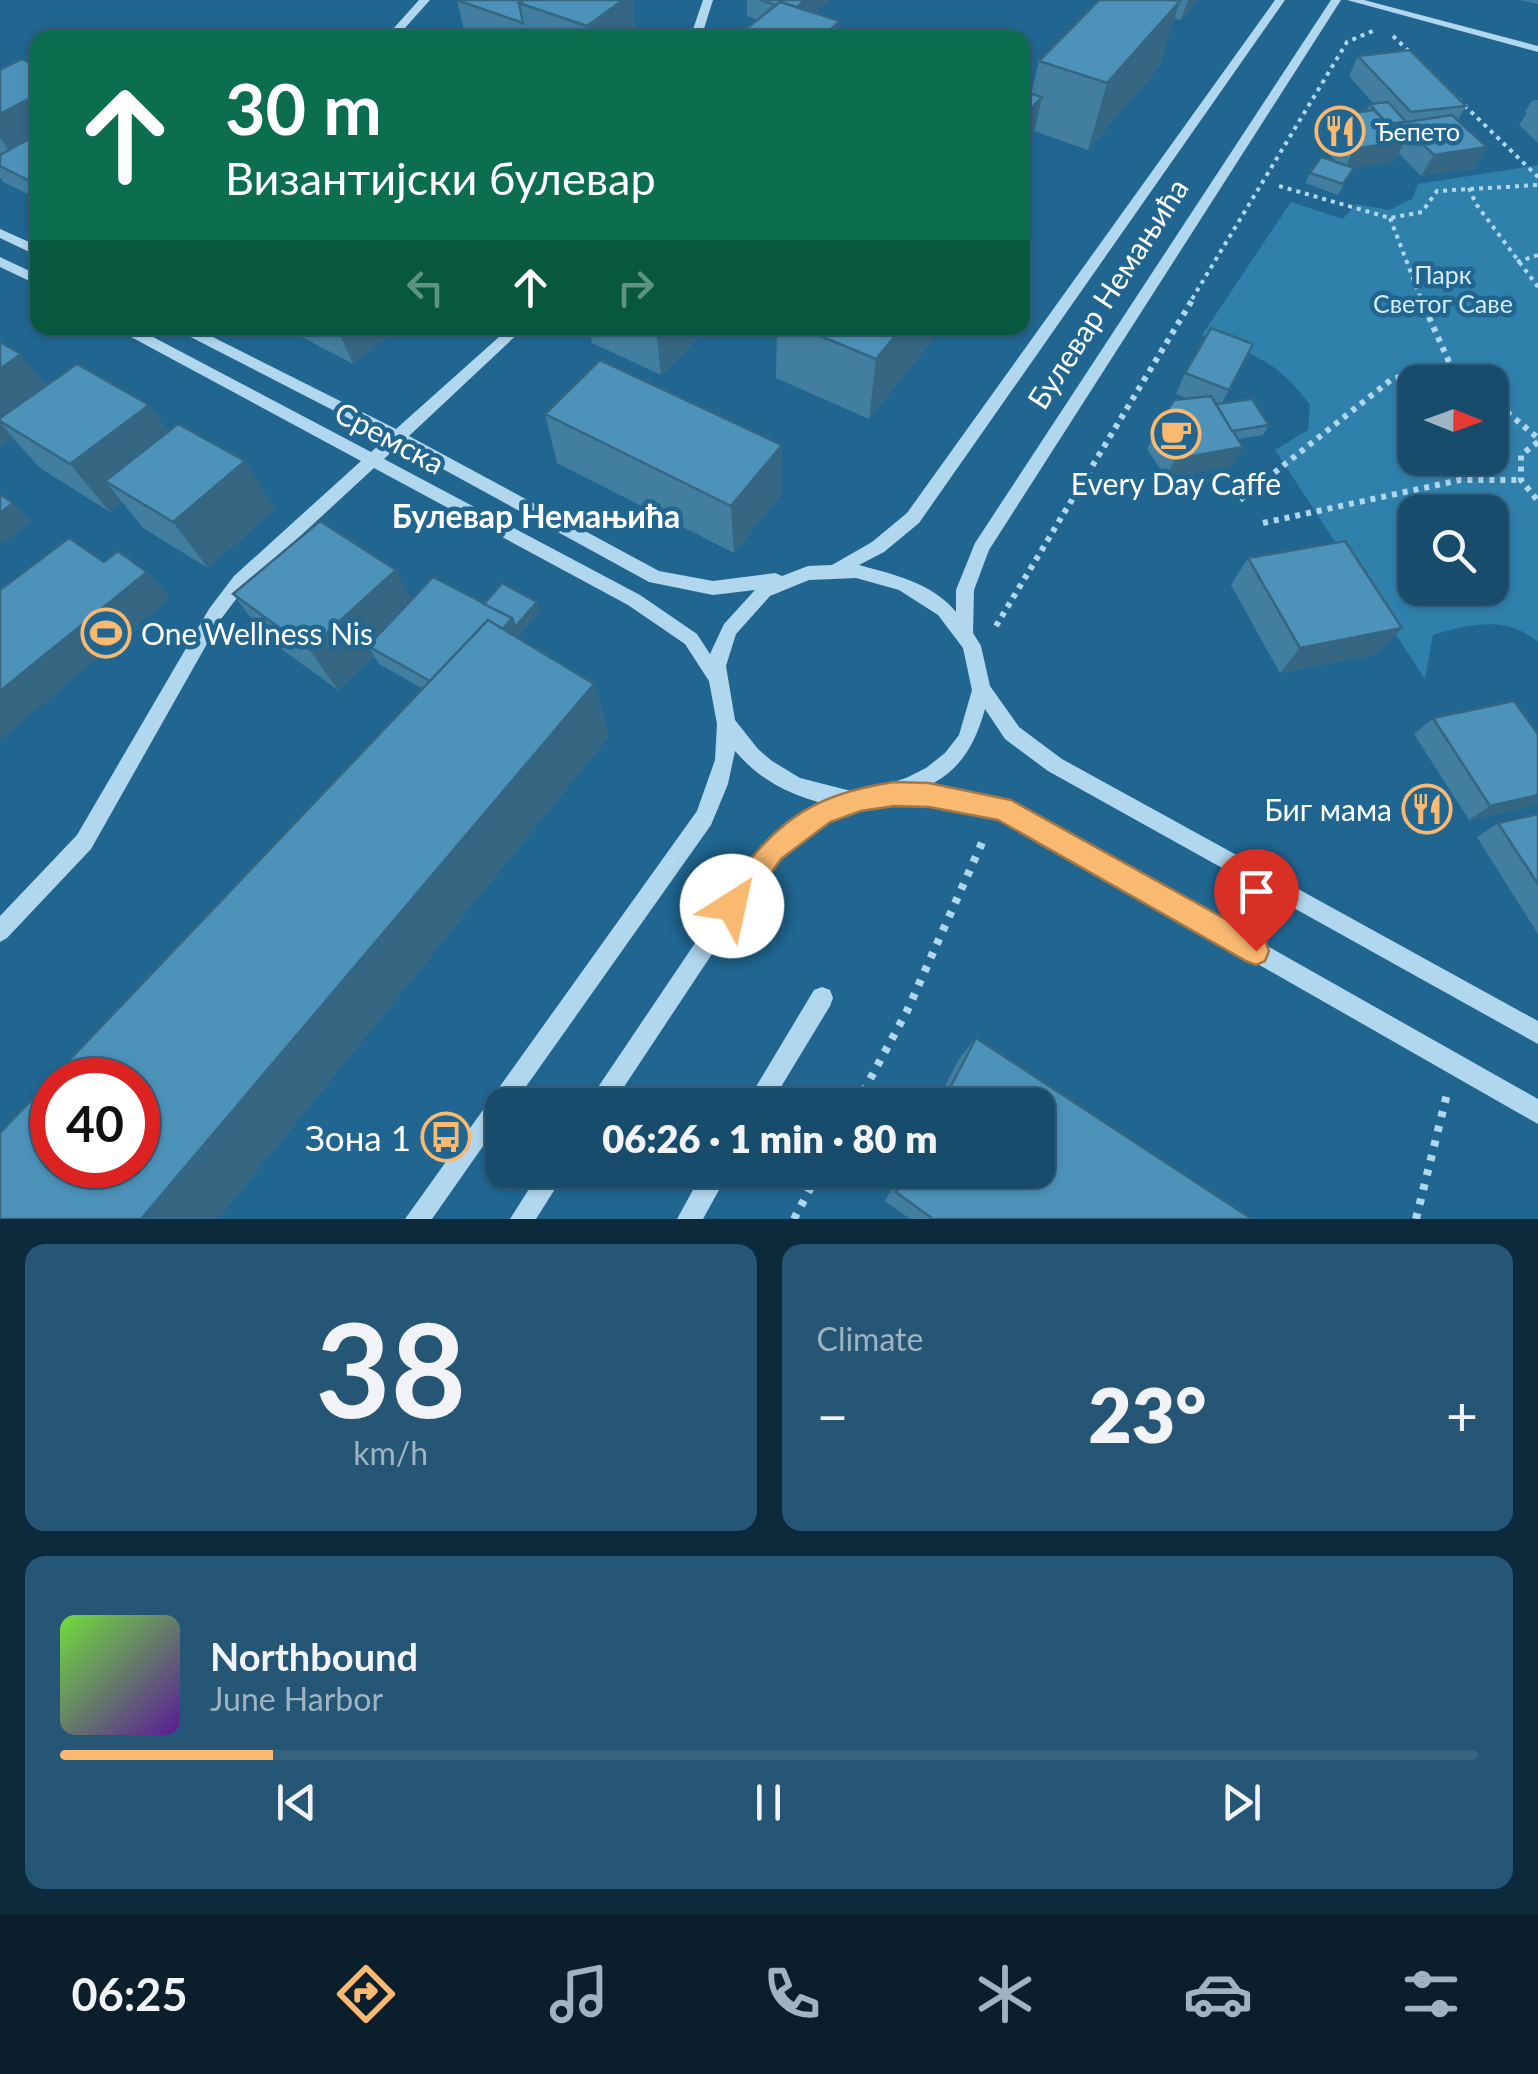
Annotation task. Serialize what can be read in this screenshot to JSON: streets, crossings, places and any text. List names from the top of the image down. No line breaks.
{"streets":{"street":["Булевар Немањића","Сремска"]},"crossings":[["Булевар Немањића","Сремска"]],"districts":["Булевар Немањића"],"parks":["Парк Светог Саве"],"places":{"restaurant":["Ђепето","Биг мама"],"cafe":["Every Day Caffe"],"sports":["One Wellness Nis"],"bus stop":["Зона 1"]},"north":"right","page":{"turn":["30 m","Византијски булевар"],"limit":"40","trip":"06:26 · 1 min · 80 m","tile":[["38","km/h"],"Climate"],"heat":["−","23°","+"],"song":["Northbound","June Harbor"],"tabs":"06:25"}}
